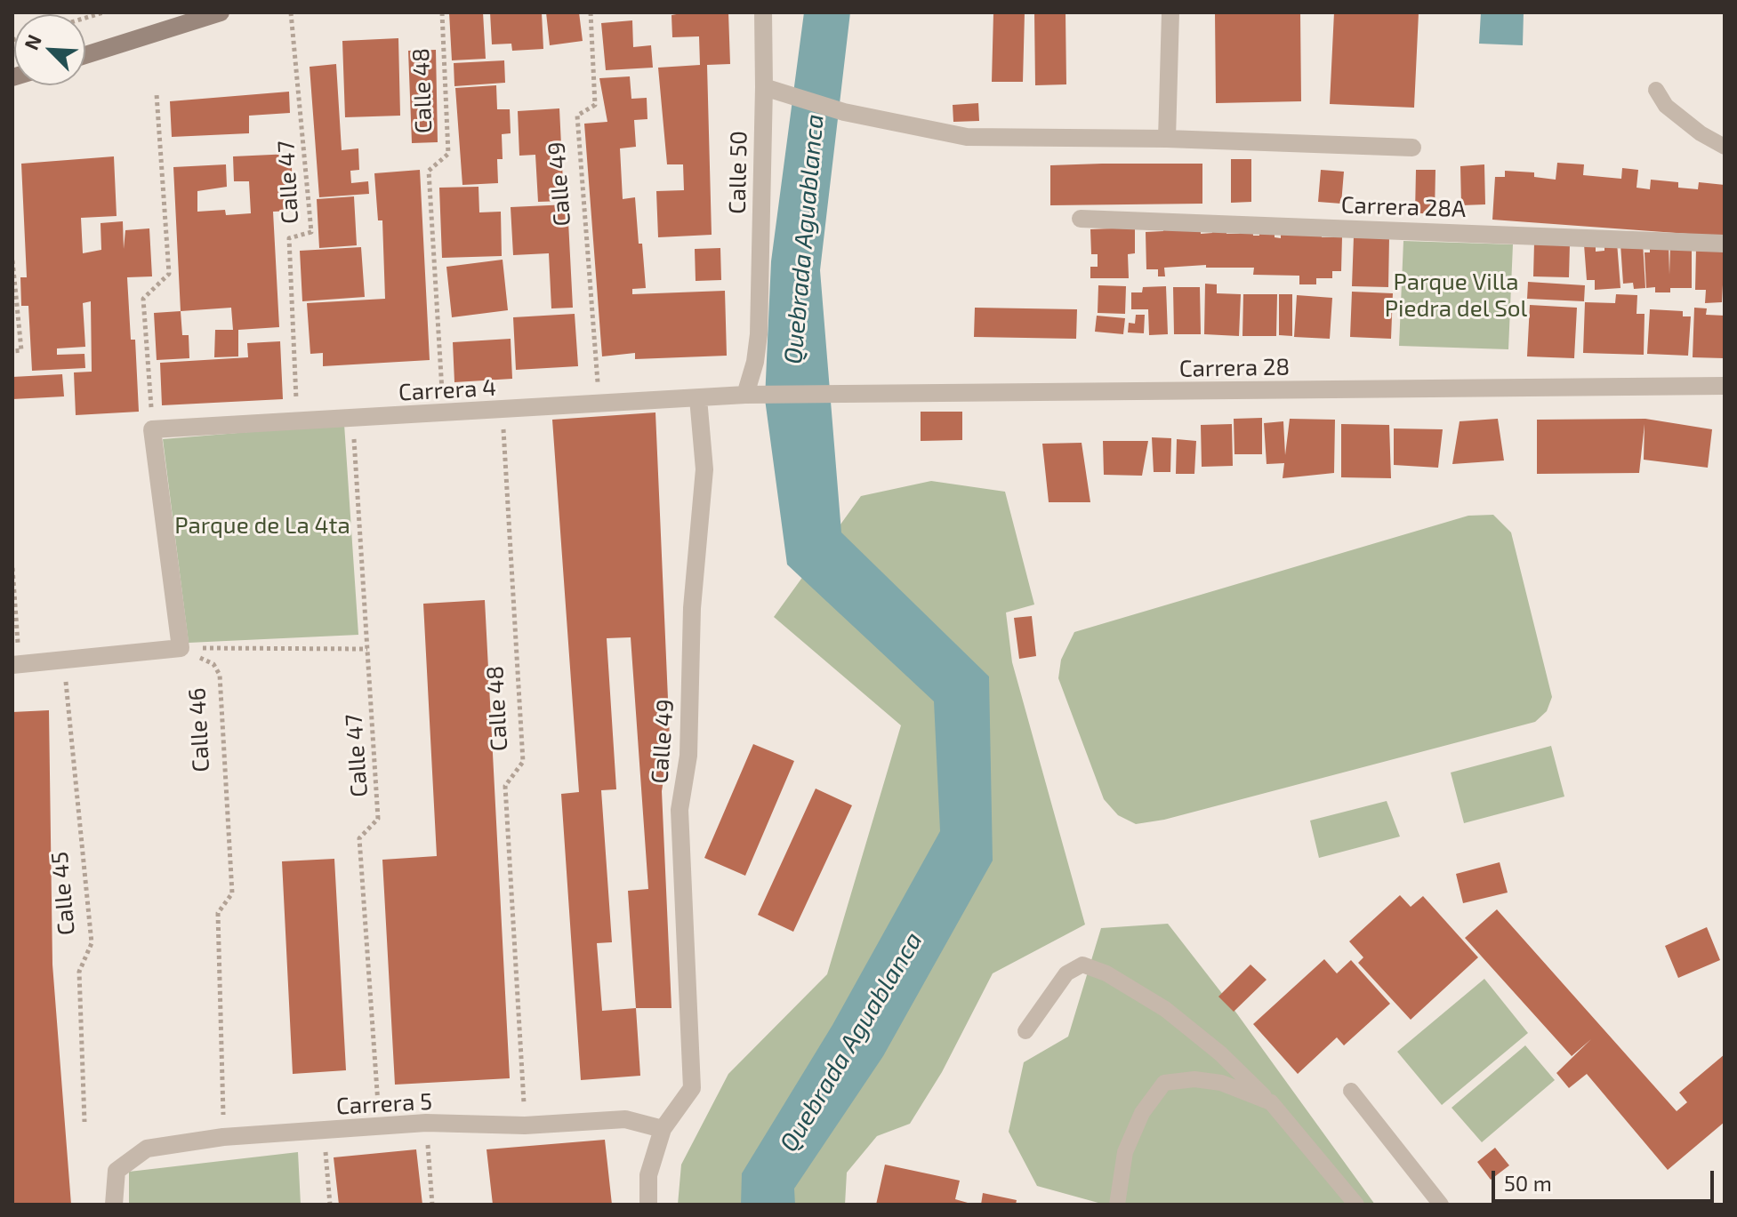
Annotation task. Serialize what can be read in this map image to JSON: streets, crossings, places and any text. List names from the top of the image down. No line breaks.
{"streets":{"street":["Calle 50","Calle 49","Carrera 28A","Carrera 28","Carrera 4","Carrera 5"],"path":["Calle 48","Calle 47","Calle 46","Calle 45"]},"crossings":[["Calle 48","Carrera 4"],["Calle 48","Carrera 5"],["Calle 50","Carrera 28"],["Calle 50","Carrera 4"],["Calle 47","Carrera 4"],["Calle 47","Carrera 5"],["Calle 49","Carrera 4"],["Calle 49","Carrera 5"],["Carrera 28","Carrera 4"],["Calle 46","Carrera 5"]],"water":["Quebrada Aguablanca"],"parks":["Parque Villa Piedra del Sol","Parque de La 4ta"],"scale_bar":"50 m","north":"top left"}
